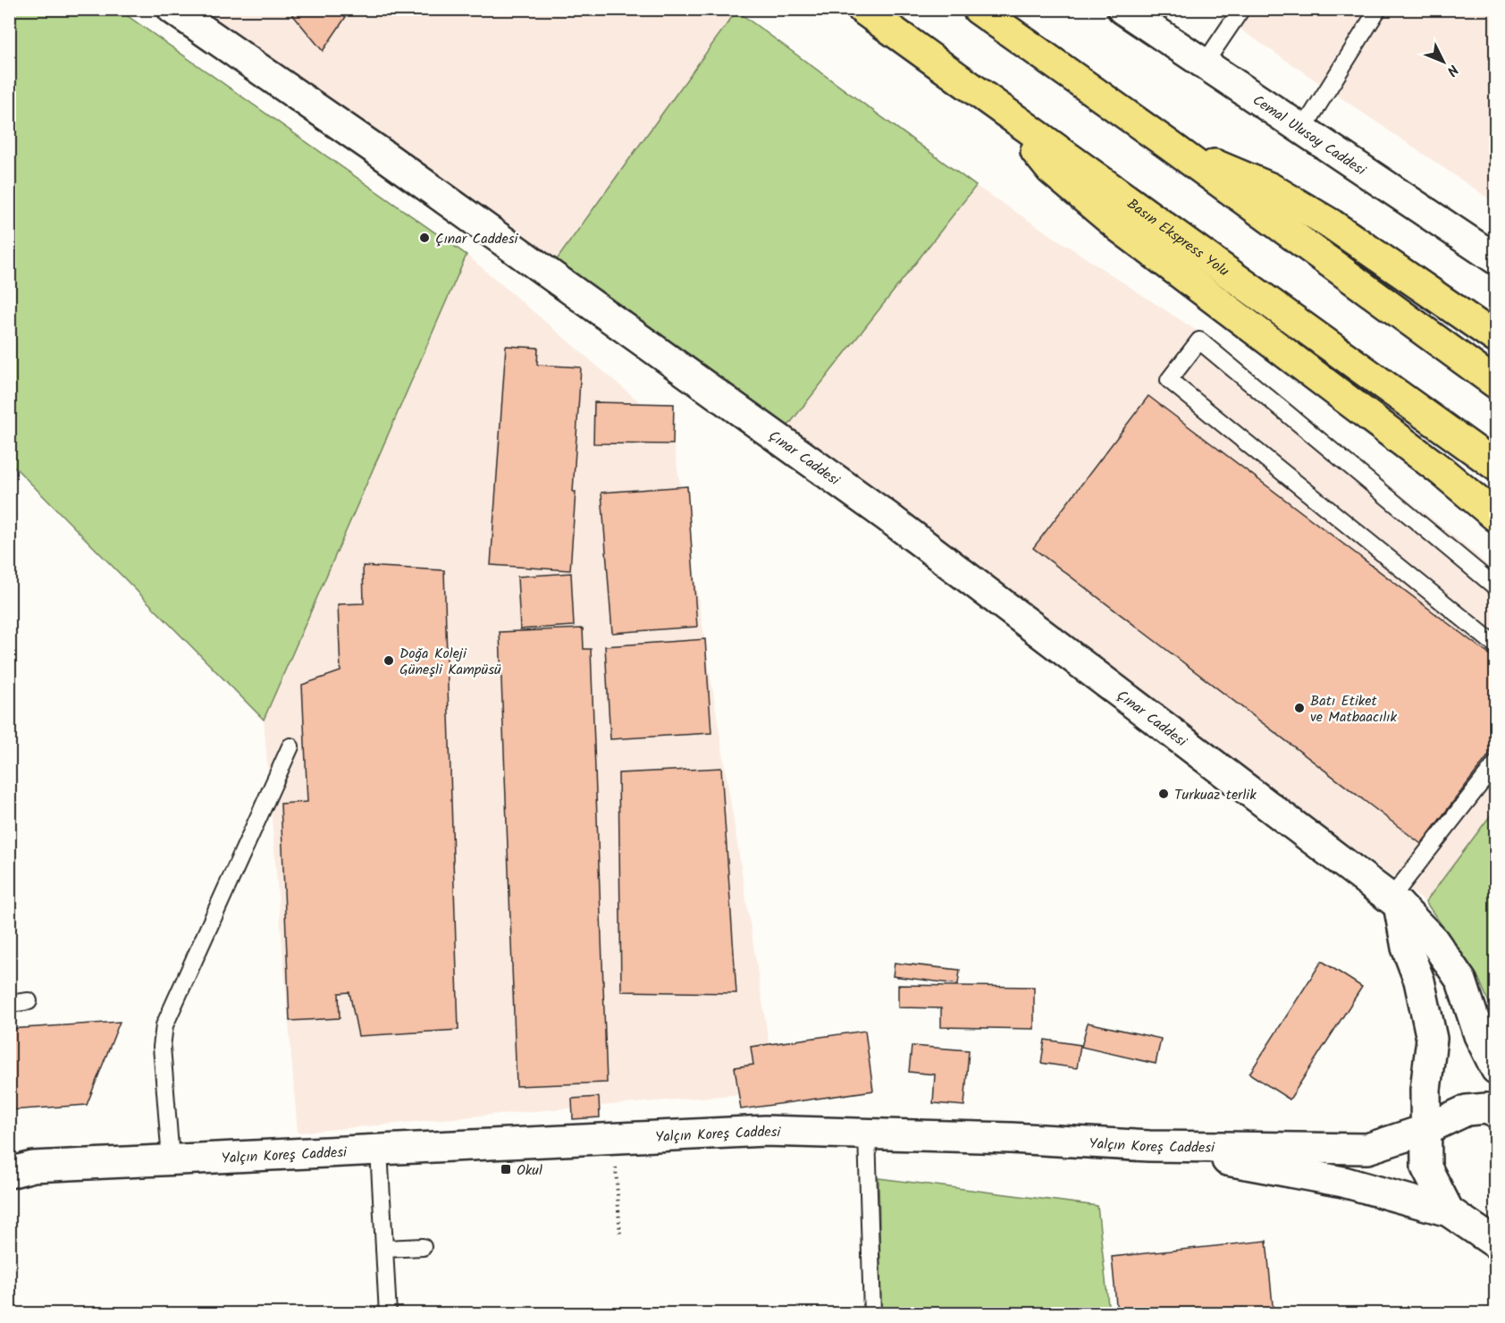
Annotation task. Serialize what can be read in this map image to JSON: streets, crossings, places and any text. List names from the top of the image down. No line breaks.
{"streets":{"highway":["Basın Ekspress Yolu"],"main road":["Cemal Ulusoy Caddesi","Çınar Caddesi","Yalçın Koreş Caddesi"]},"places":{"other":["Çınar Caddesi","Doğa Koleji Güneşli Kampüsü","Batı Etiket ve Matbaacılık","Turkuaz terlik"],"transit":["Okul"]},"north":"bottom right"}
